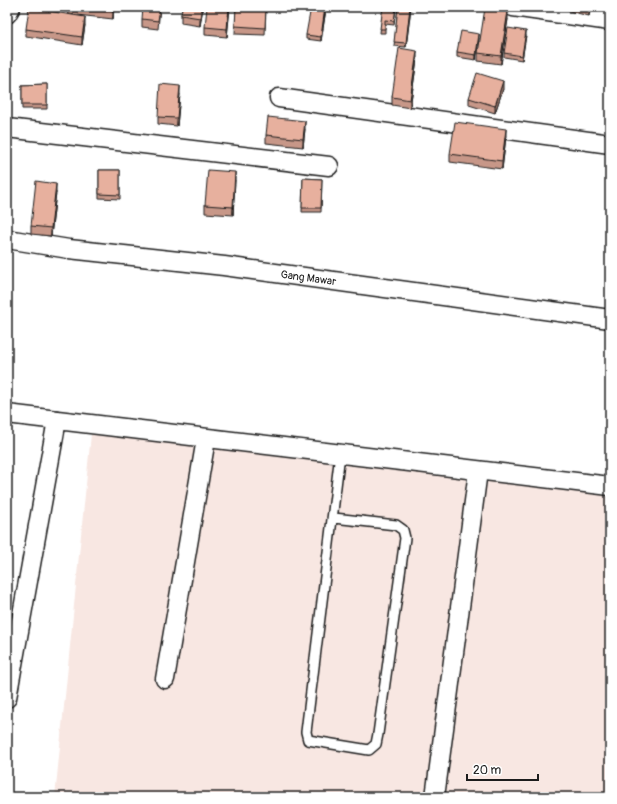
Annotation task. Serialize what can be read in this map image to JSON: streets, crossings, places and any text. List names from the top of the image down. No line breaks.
{"streets":{"street":["Gang Mawar"]},"scale_bar":"20 m"}
